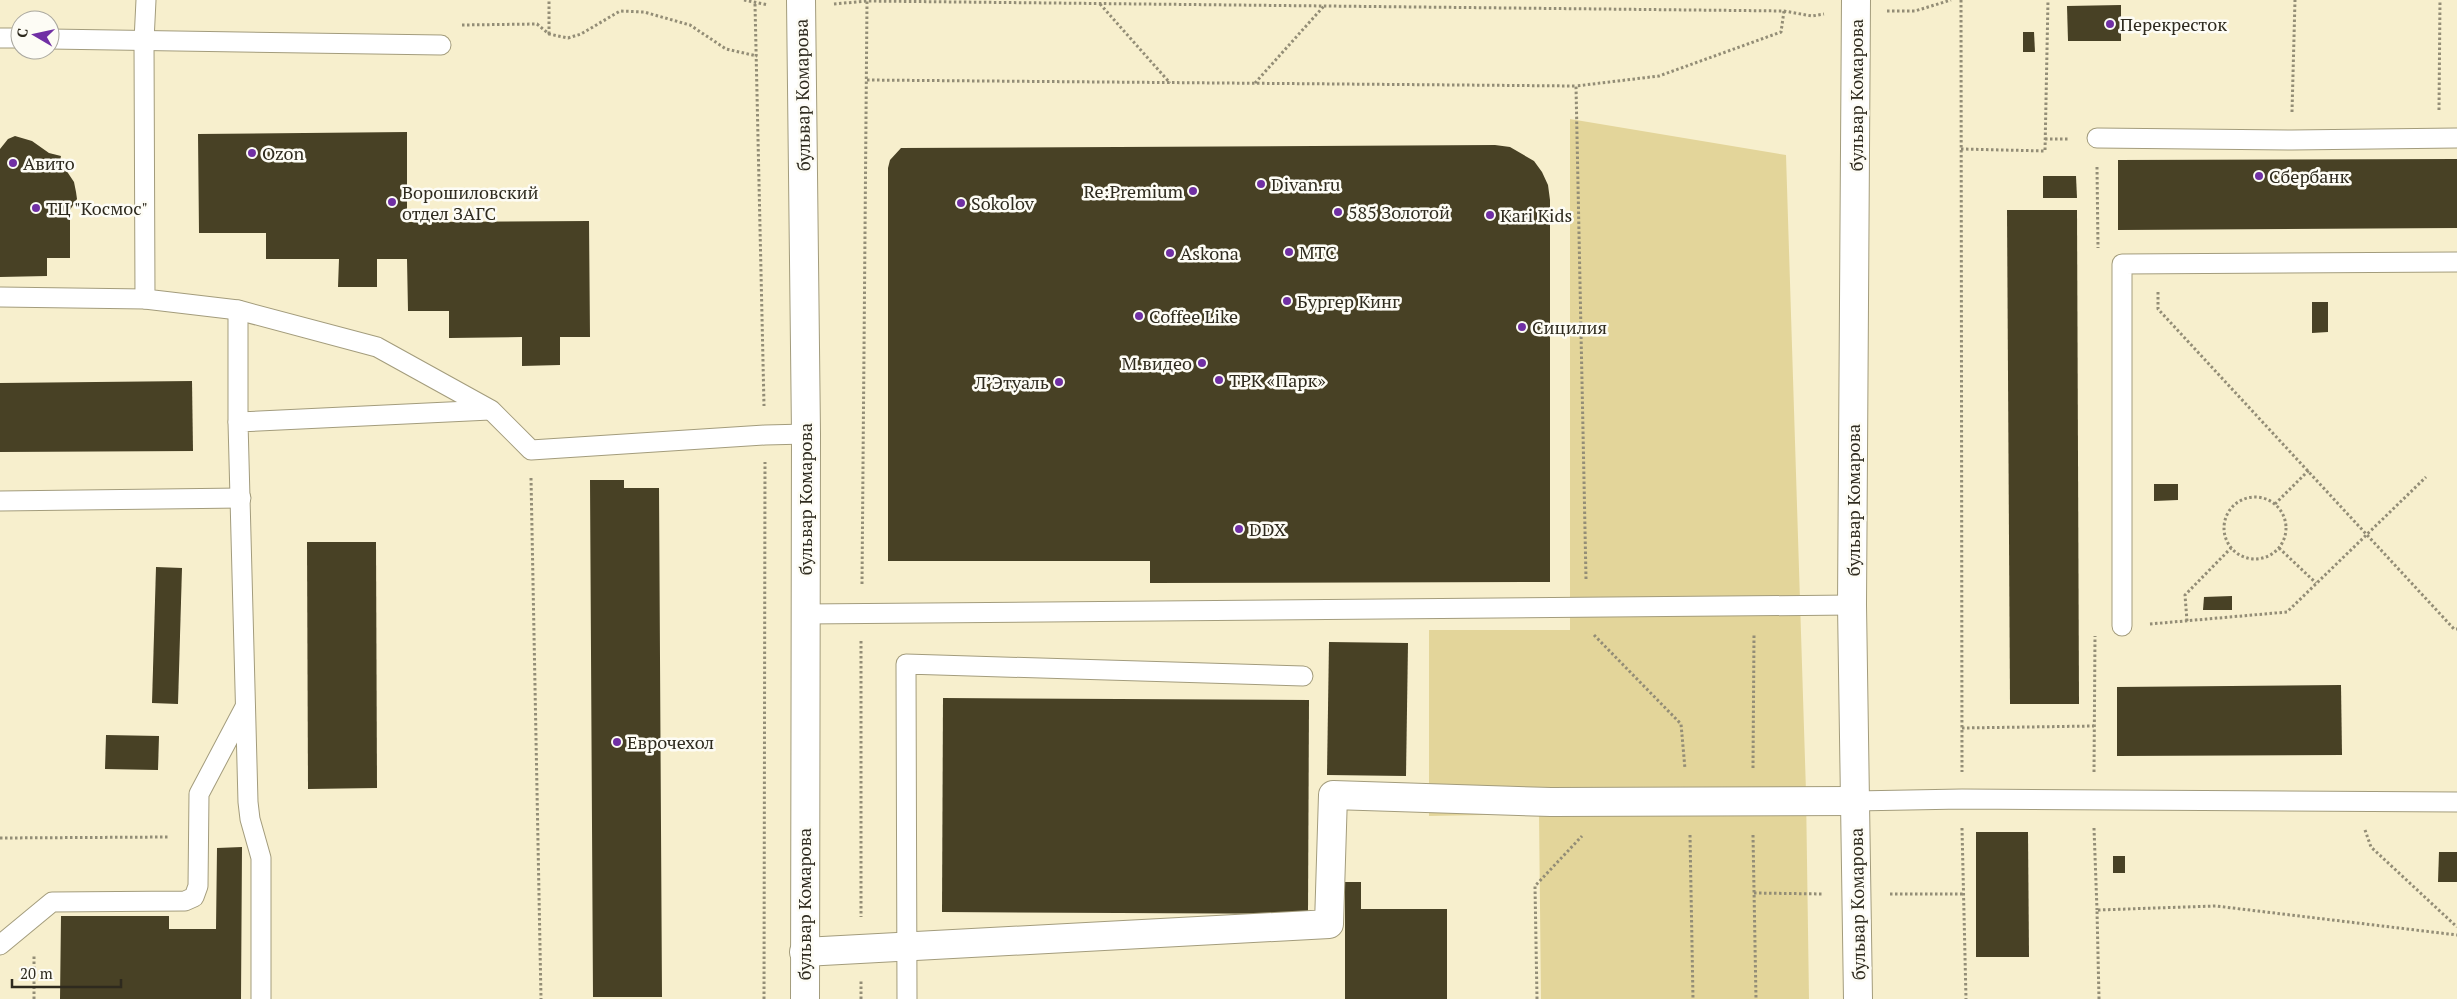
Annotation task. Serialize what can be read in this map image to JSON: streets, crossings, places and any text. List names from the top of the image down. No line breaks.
{"streets":{"street":["бульвар Комарова"]},"places":["Перекресток","Ozon","Авито","Сбербанк","Divan.ru","Re:Premium","Ворошиловский отдел ЗАГС","Sokolov","ТЦ \"Космос\"","585 Золотой","Kari Kids","МТС","Askona","Бургер Кинг","Coffee Like","Сицилия","М.видео","ТРК «Парк»","Л’Этуаль","DDX","Еврочехол"],"scale_bar":"20 m","north":"left"}
